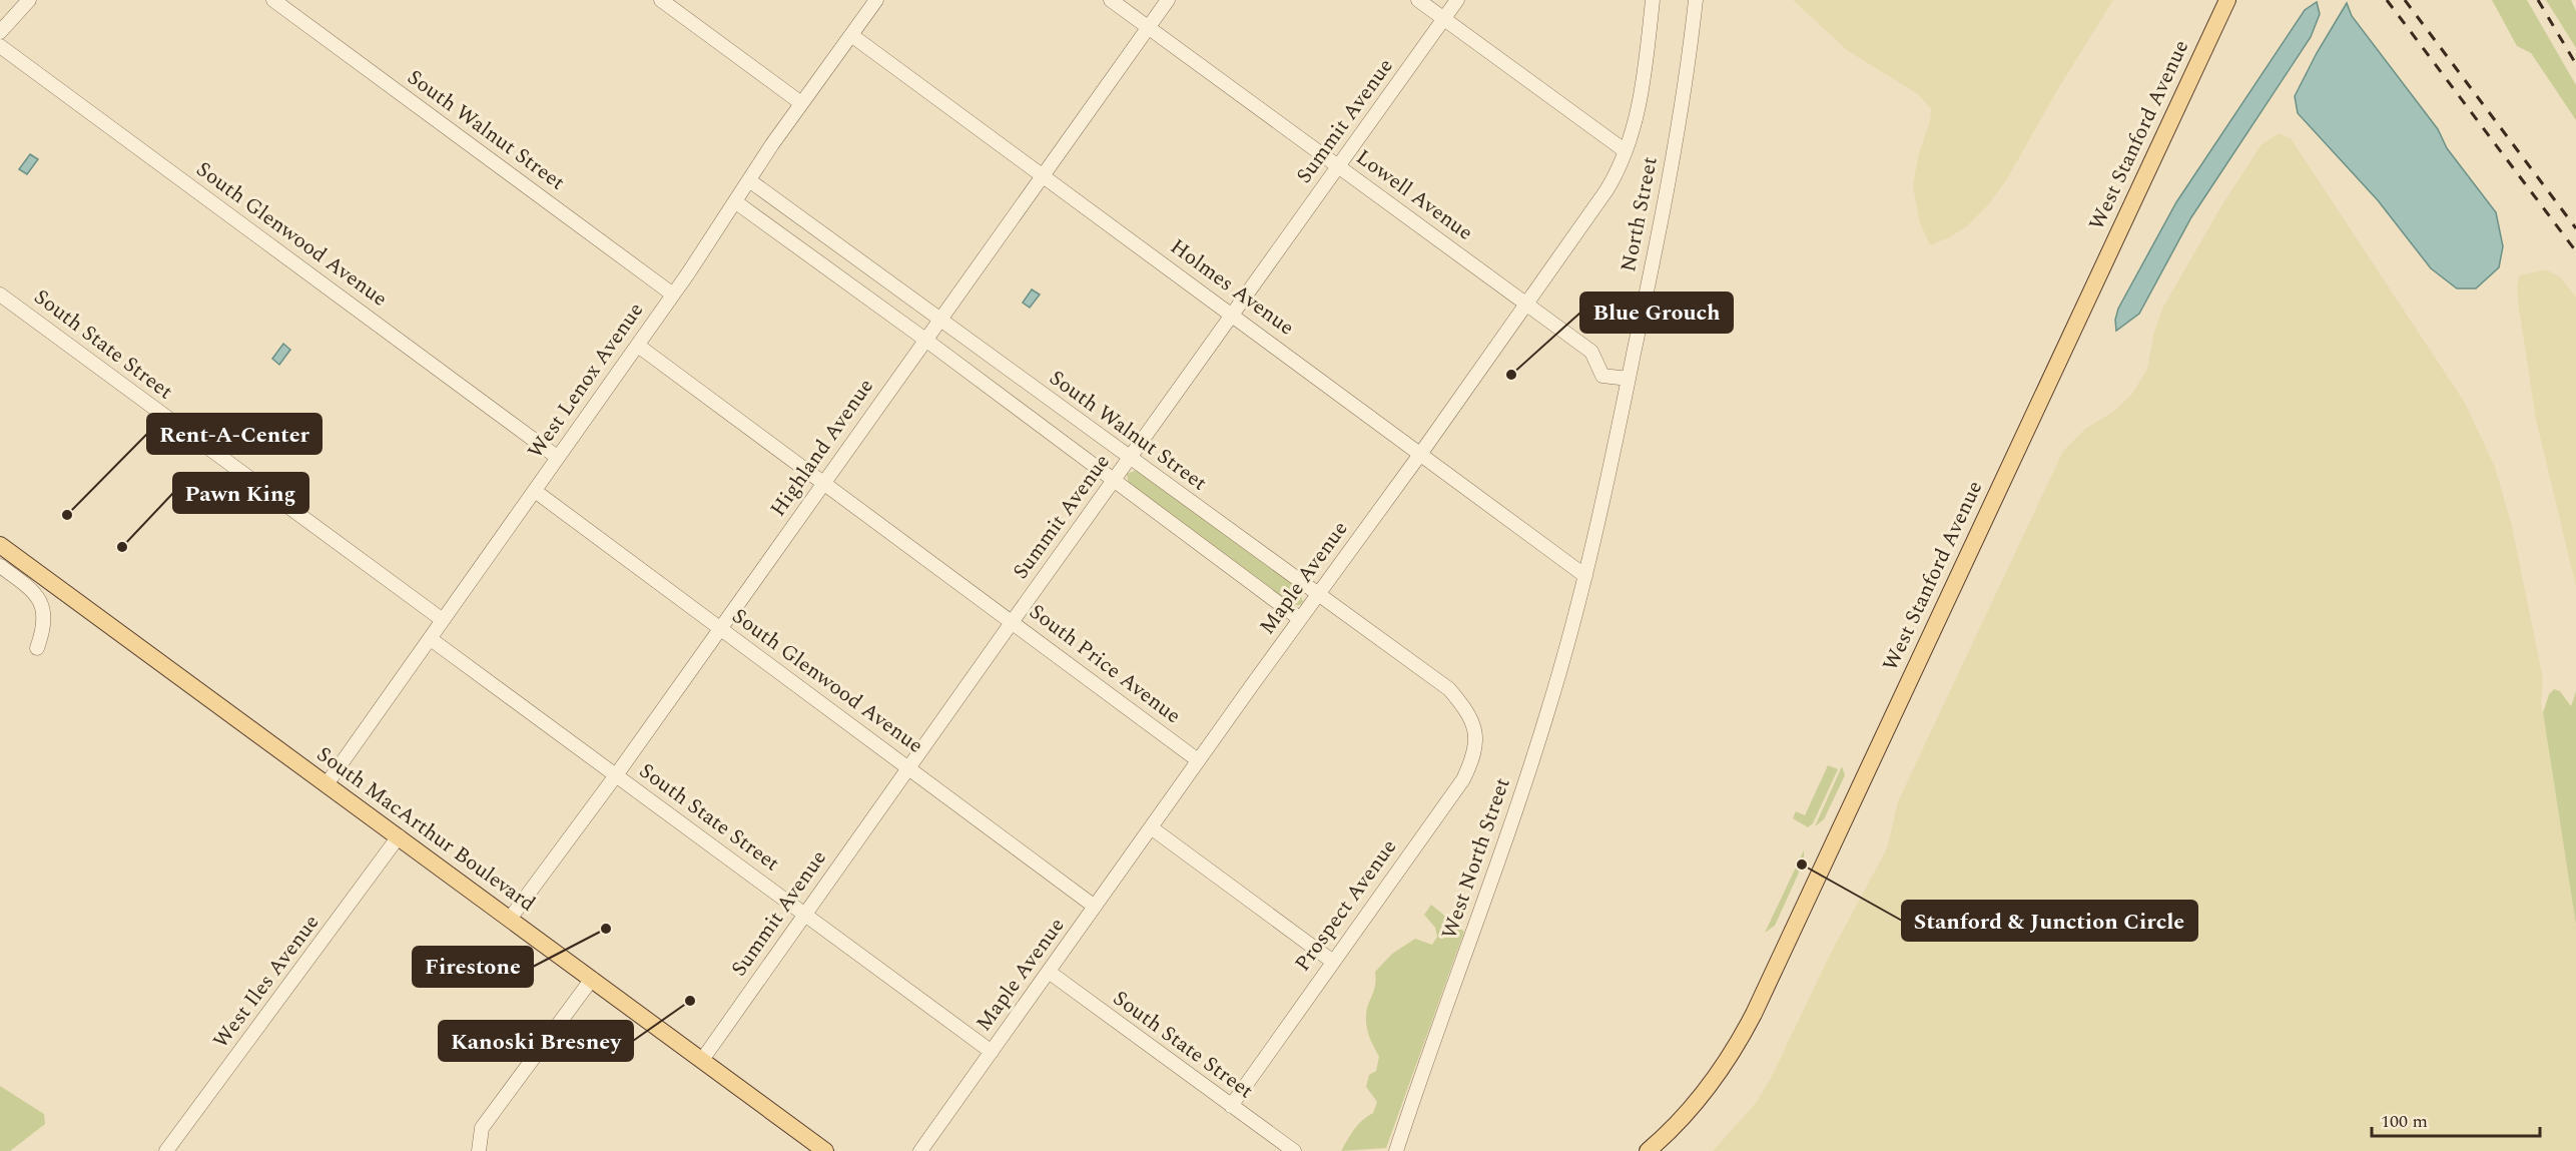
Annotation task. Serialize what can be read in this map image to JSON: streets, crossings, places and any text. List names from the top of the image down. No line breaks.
{"streets":{"main road":["West Stanford Avenue","South MacArthur Boulevard"],"street":["Summit Avenue","South Walnut Street","Lowell Avenue","North Street","South Glenwood Avenue","Holmes Avenue","South State Street","West Lenox Avenue","Highland Avenue","Maple Avenue","South Price Avenue","West North Street","Prospect Avenue","West Iles Avenue"]},"crossings":[["Summit Avenue","South Walnut Street"],["Summit Avenue","Lowell Avenue"],["Summit Avenue","South Glenwood Avenue"],["Summit Avenue","Holmes Avenue"],["Summit Avenue","South State Street"],["Summit Avenue","South Price Avenue"],["Summit Avenue","South MacArthur Boulevard"],["South Walnut Street","West Lenox Avenue"],["South Walnut Street","Highland Avenue"],["South Walnut Street","Maple Avenue"],["South Walnut Street","Prospect Avenue"],["Lowell Avenue","North Street"],["Lowell Avenue","Highland Avenue"],["Lowell Avenue","Maple Avenue"],["North Street","Holmes Avenue"],["North Street","West North Street"],["South Glenwood Avenue","West Lenox Avenue"],["South Glenwood Avenue","Highland Avenue"],["South Glenwood Avenue","Maple Avenue"],["Holmes Avenue","West Lenox Avenue"],["Holmes Avenue","Highland Avenue"],["Holmes Avenue","Maple Avenue"],["Holmes Avenue","West North Street"],["South State Street","West Lenox Avenue"],["South State Street","Highland Avenue"],["South State Street","Maple Avenue"],["South State Street","Prospect Avenue"],["West Lenox Avenue","South Price Avenue"],["West Lenox Avenue","South MacArthur Boulevard"],["Highland Avenue","South Price Avenue"],["Highland Avenue","South MacArthur Boulevard"],["Maple Avenue","South Price Avenue"],["South MacArthur Boulevard","West Iles Avenue"]],"places":["Blue Grouch","Rent-A-Center","Pawn King","Stanford & Junction Circle","Firestone","Kanoski Bresney"],"scale_bar":"100 m"}
